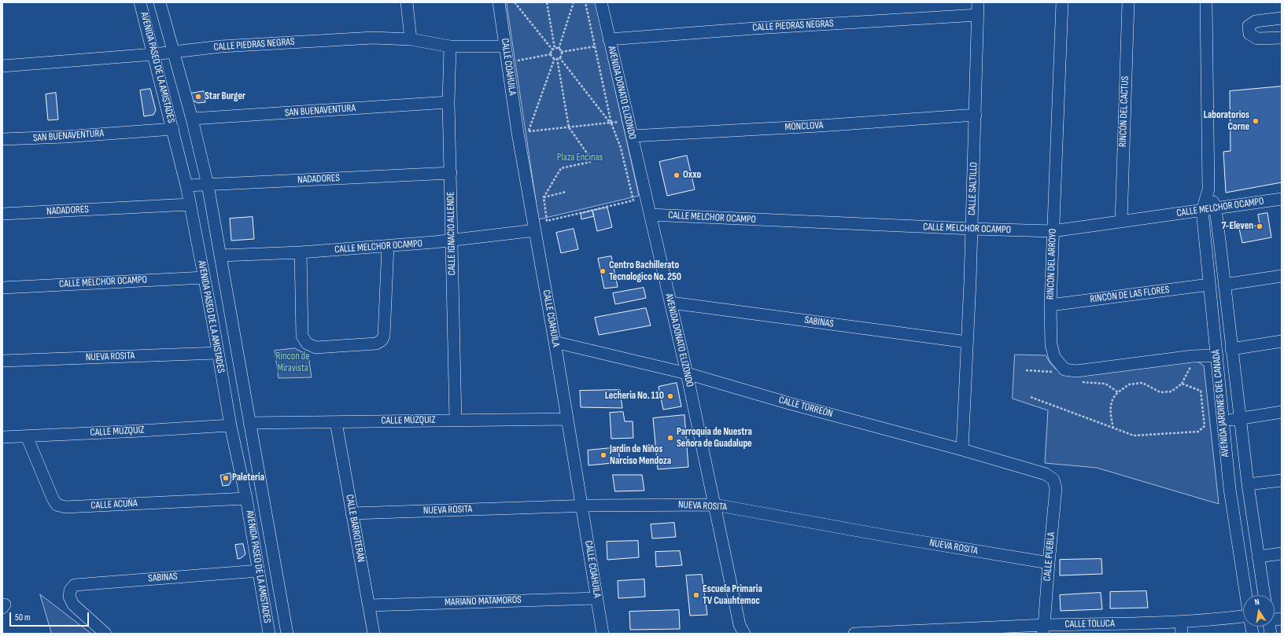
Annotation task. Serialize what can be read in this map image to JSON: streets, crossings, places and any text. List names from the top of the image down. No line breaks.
{"streets":{"street":["CALLE PIEDRAS NEGRAS","CALLE COAHUILA","AVENIDA PASEO DE LA AMISTADES","AVENIDA DONATO ELIZONDO","SAN BUENAVENTURA","RINCÓN DEL CACTUS","MONCLOVA","NADADORES","CALLE SALTILLO","CALLE MELCHOR OCAMPO","CALLE IGNACIO ALLENDE","RINCÓN DEL ARROYO","RINCÓN DE LAS FLORES","SABINAS","NUEVA ROSITA","AVENIDA JARDINES DEL CANADÁ","CALLE TORREÓN","CALLE MÚZQUIZ","CALLE ACUÑA","CALLE BARROTERÁN","CALLE PUEBLA","MARIANO MATAMOROS","CALLE TOLUCA"]},"crossings":[["CALLE PIEDRAS NEGRAS","CALLE COAHUILA"],["CALLE PIEDRAS NEGRAS","AVENIDA PASEO DE LA AMISTADES"],["CALLE PIEDRAS NEGRAS","AVENIDA DONATO ELIZONDO"],["CALLE PIEDRAS NEGRAS","CALLE SALTILLO"],["CALLE PIEDRAS NEGRAS","CALLE IGNACIO ALLENDE"],["CALLE COAHUILA","CALLE MELCHOR OCAMPO"],["CALLE COAHUILA","NUEVA ROSITA"],["CALLE COAHUILA","CALLE TORREÓN"],["CALLE COAHUILA","CALLE MÚZQUIZ"],["CALLE COAHUILA","MARIANO MATAMOROS"],["AVENIDA PASEO DE LA AMISTADES","SAN BUENAVENTURA"],["AVENIDA PASEO DE LA AMISTADES","NADADORES"],["AVENIDA PASEO DE LA AMISTADES","CALLE MELCHOR OCAMPO"],["AVENIDA PASEO DE LA AMISTADES","SABINAS"],["AVENIDA PASEO DE LA AMISTADES","NUEVA ROSITA"],["AVENIDA PASEO DE LA AMISTADES","CALLE MÚZQUIZ"],["AVENIDA PASEO DE LA AMISTADES","CALLE ACUÑA"],["AVENIDA DONATO ELIZONDO","MONCLOVA"],["AVENIDA DONATO ELIZONDO","CALLE MELCHOR OCAMPO"],["AVENIDA DONATO ELIZONDO","SABINAS"],["AVENIDA DONATO ELIZONDO","NUEVA ROSITA"],["AVENIDA DONATO ELIZONDO","CALLE TORREÓN"],["SAN BUENAVENTURA","CALLE IGNACIO ALLENDE"],["RINCÓN DEL CACTUS","CALLE MELCHOR OCAMPO"],["MONCLOVA","CALLE SALTILLO"],["NADADORES","CALLE IGNACIO ALLENDE"],["CALLE SALTILLO","CALLE MELCHOR OCAMPO"],["CALLE SALTILLO","SABINAS"],["CALLE SALTILLO","CALLE TORREÓN"],["CALLE MELCHOR OCAMPO","CALLE IGNACIO ALLENDE"],["CALLE MELCHOR OCAMPO","RINCÓN DEL ARROYO"],["CALLE MELCHOR OCAMPO","AVENIDA JARDINES DEL CANADÁ"],["CALLE IGNACIO ALLENDE","CALLE MÚZQUIZ"],["RINCÓN DEL ARROYO","RINCÓN DE LAS FLORES"],["RINCÓN DEL ARROYO","AVENIDA JARDINES DEL CANADÁ"],["RINCÓN DE LAS FLORES","AVENIDA JARDINES DEL CANADÁ"],["NUEVA ROSITA","CALLE BARROTERÁN"],["NUEVA ROSITA","CALLE PUEBLA"],["CALLE TORREÓN","CALLE PUEBLA"],["CALLE MÚZQUIZ","CALLE ACUÑA"],["CALLE MÚZQUIZ","CALLE BARROTERÁN"],["CALLE BARROTERÁN","MARIANO MATAMOROS"],["CALLE PUEBLA","CALLE TOLUCA"]],"parks":["Plaza Encinas","Rincon de Miravista"],"places":["Star Burger","Laboratorios Corne","Oxxo","7-Eleven","Centro Bachillerato Tecnologico No. 250","Lecheria No. 110","Parroquia de Nuestra Señora de Guadalupe","Jardin de Niños Narciso Mendoza","Paleteria","Escuela Primaria TV Cuauhtemoc"],"scale_bar":"50 m","north":"top"}
